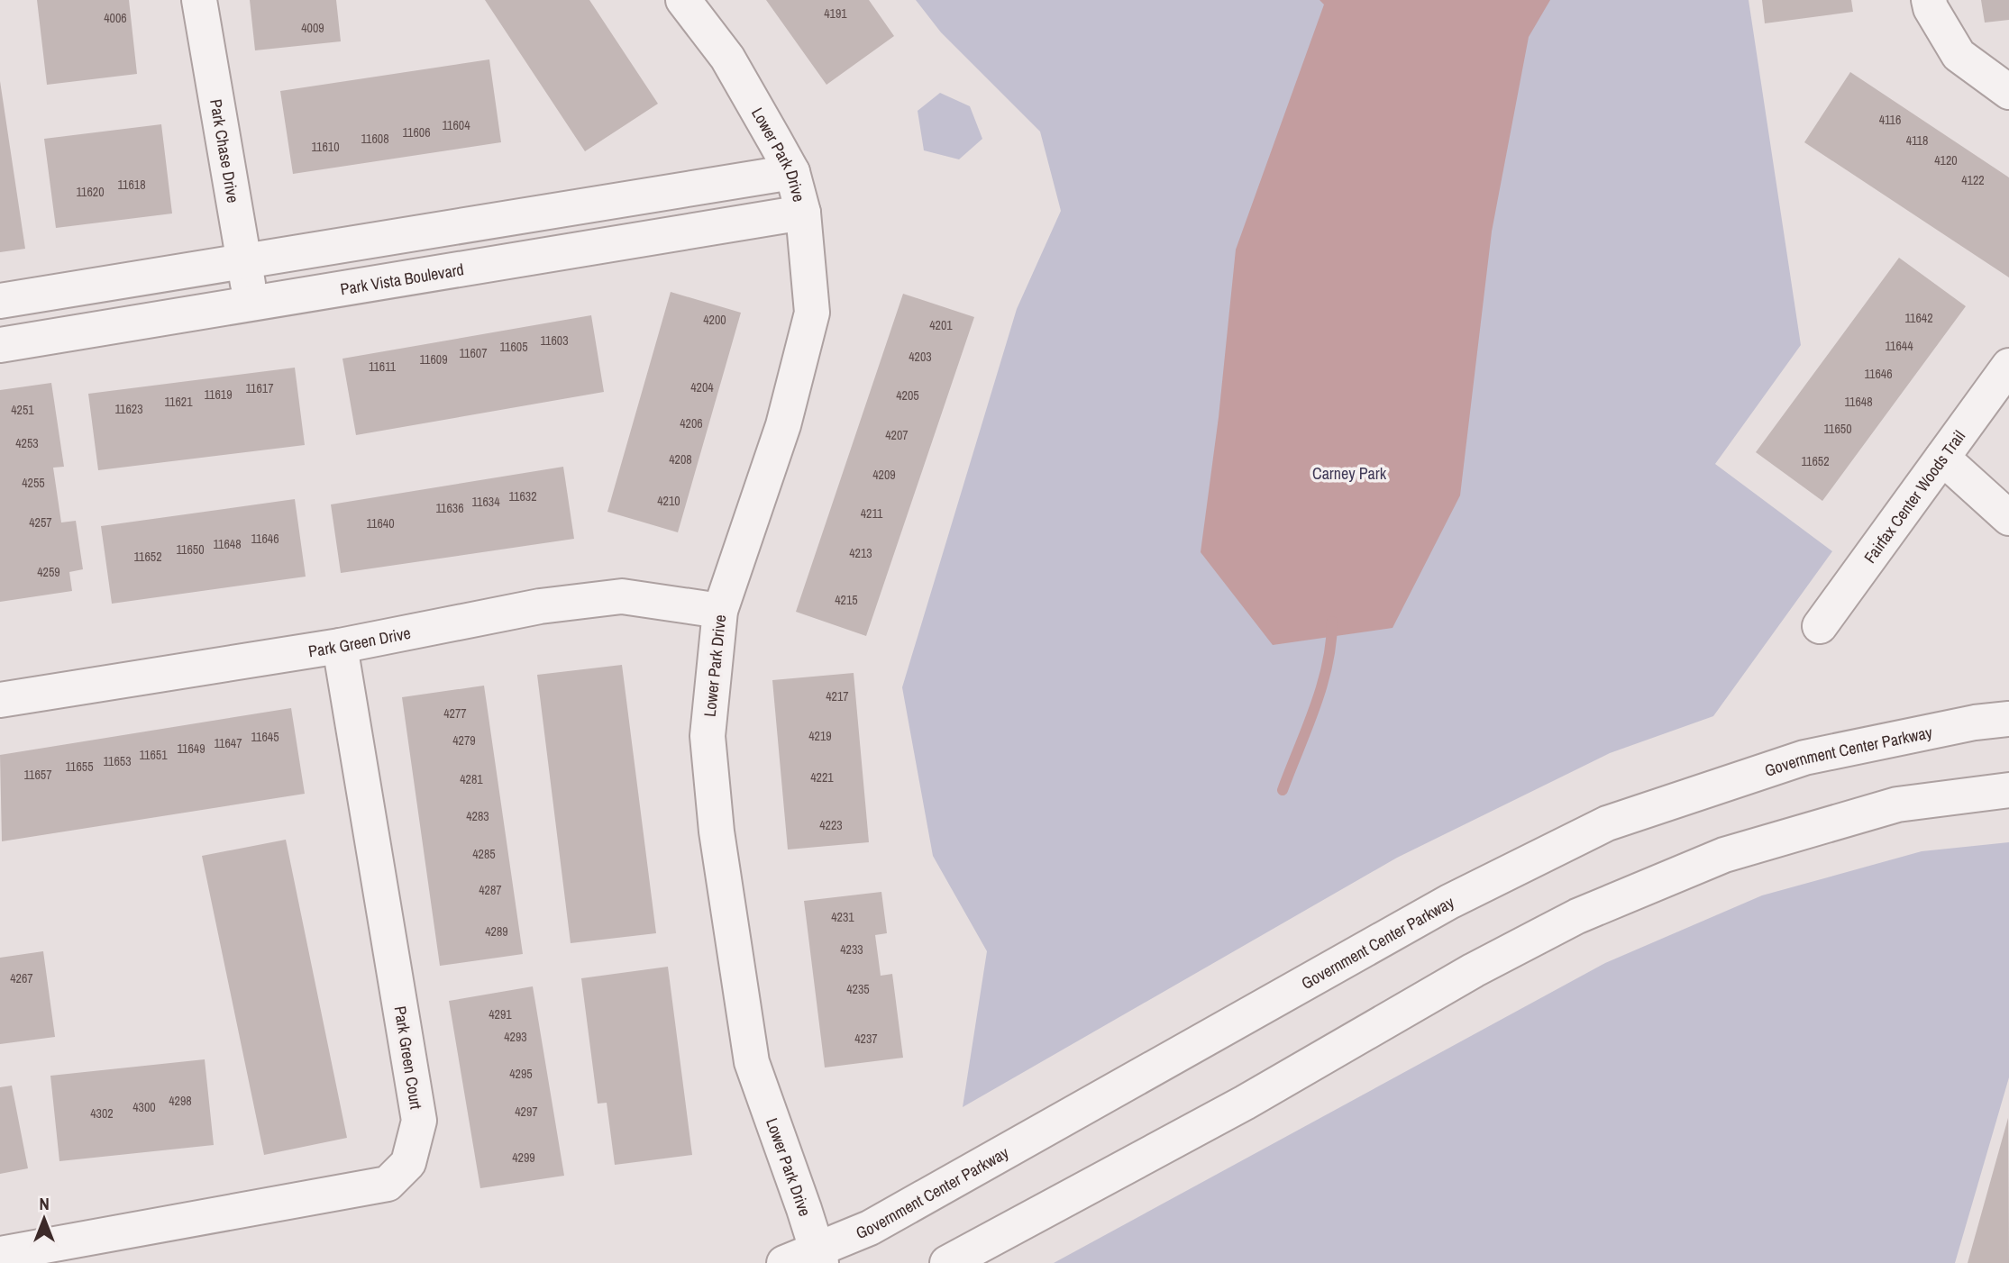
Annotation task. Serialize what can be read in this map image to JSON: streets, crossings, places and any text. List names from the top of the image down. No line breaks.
{"streets":{"street":["Park Chase Drive","Lower Park Drive","Park Vista Boulevard","Fairfax Center Woods Trail","Park Green Drive","Government Center Parkway","Park Green Court"]},"crossings":[["Park Chase Drive","Park Vista Boulevard"],["Lower Park Drive","Park Vista Boulevard"],["Lower Park Drive","Park Green Drive"],["Lower Park Drive","Government Center Parkway"],["Park Green Drive","Park Green Court"]],"parks":["Carney Park"],"house_numbers":["4191","4006","4009","4116","11604","11606","11608","4118","11610","4120","4122","11618","11620","11642","4200","4201","11603","11644","11605","11607","4203","11609","11611","11646","4204","11617","11619","4205","11621","11648","11623","4251","4206","11650","4207","4253","4208","11652","4209","4255","11632","4210","11634","11636","4211","4257","11640","11646","11648","11650","4213","11652","4259","4215","4217","4277","4219","11645","4279","11647","11649","11651","11653","11655","11657","4221","4281","4283","4223","4285","4287","4231","4289","4233","4267","4235","4291","4293","4237","4295","4298","4300","4297","4302","4299"],"north":"top"}
